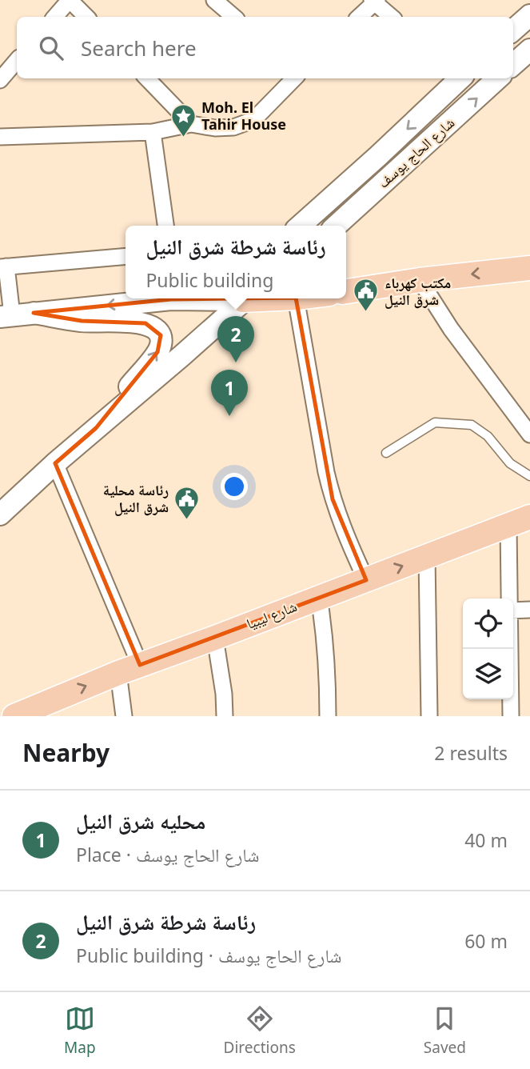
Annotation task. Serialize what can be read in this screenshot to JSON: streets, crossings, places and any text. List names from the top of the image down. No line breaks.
{"streets":{"main road":["شارع الحاج يوسف","شارع ليبيا"]},"places":{"place":["Moh. El Tahir House"],"public building":["مكتب كهرباء شرق النيل","رئاسة محلية شرق النيل"]},"page":{"search":"Search here","popup":["رئاسة شرطة شرق النيل","Public building"],"pins":["2","1"],"heading":["Nearby","2 results"],"list":[{"mark":"1","name":"محليه شرق النيل","note":"Place · شارع الحاج يوسف","value":"40 m"},{"mark":"2","name":"رئاسة شرطة شرق النيل","note":"Public building · شارع الحاج يوسف","value":"60 m"}],"nav":["Map","Directions","Saved"]}}
